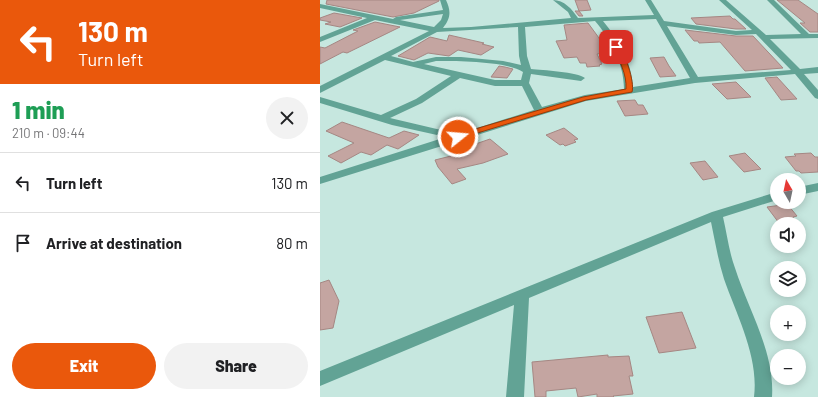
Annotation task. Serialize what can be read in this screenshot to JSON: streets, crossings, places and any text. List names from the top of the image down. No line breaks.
{"north":"top","page":{"turn":["130 m","Turn left"],"heading":["1 min","210 m · 09:44"],"list":[{"name":"Turn left","value":"130 m"},{"name":"Arrive at destination","value":"80 m"}],"map_buttons":["+","−"],"buttons":["Exit","Share"]}}
